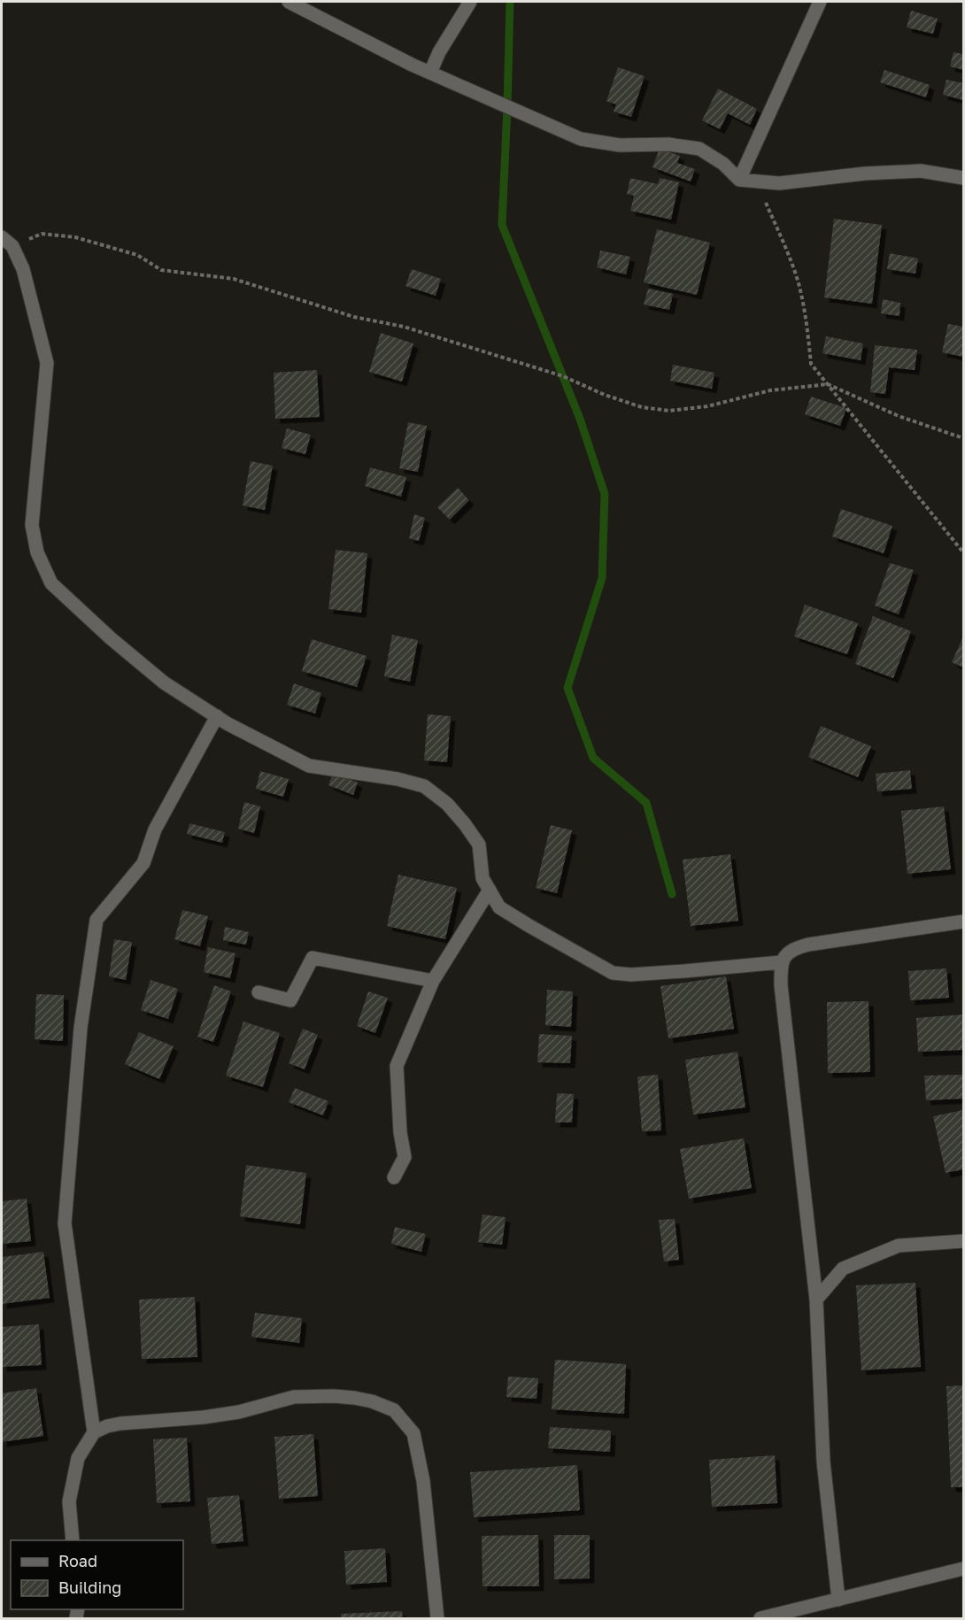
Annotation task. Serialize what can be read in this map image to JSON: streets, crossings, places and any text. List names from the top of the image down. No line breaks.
{"legend":["Road","Building"]}
